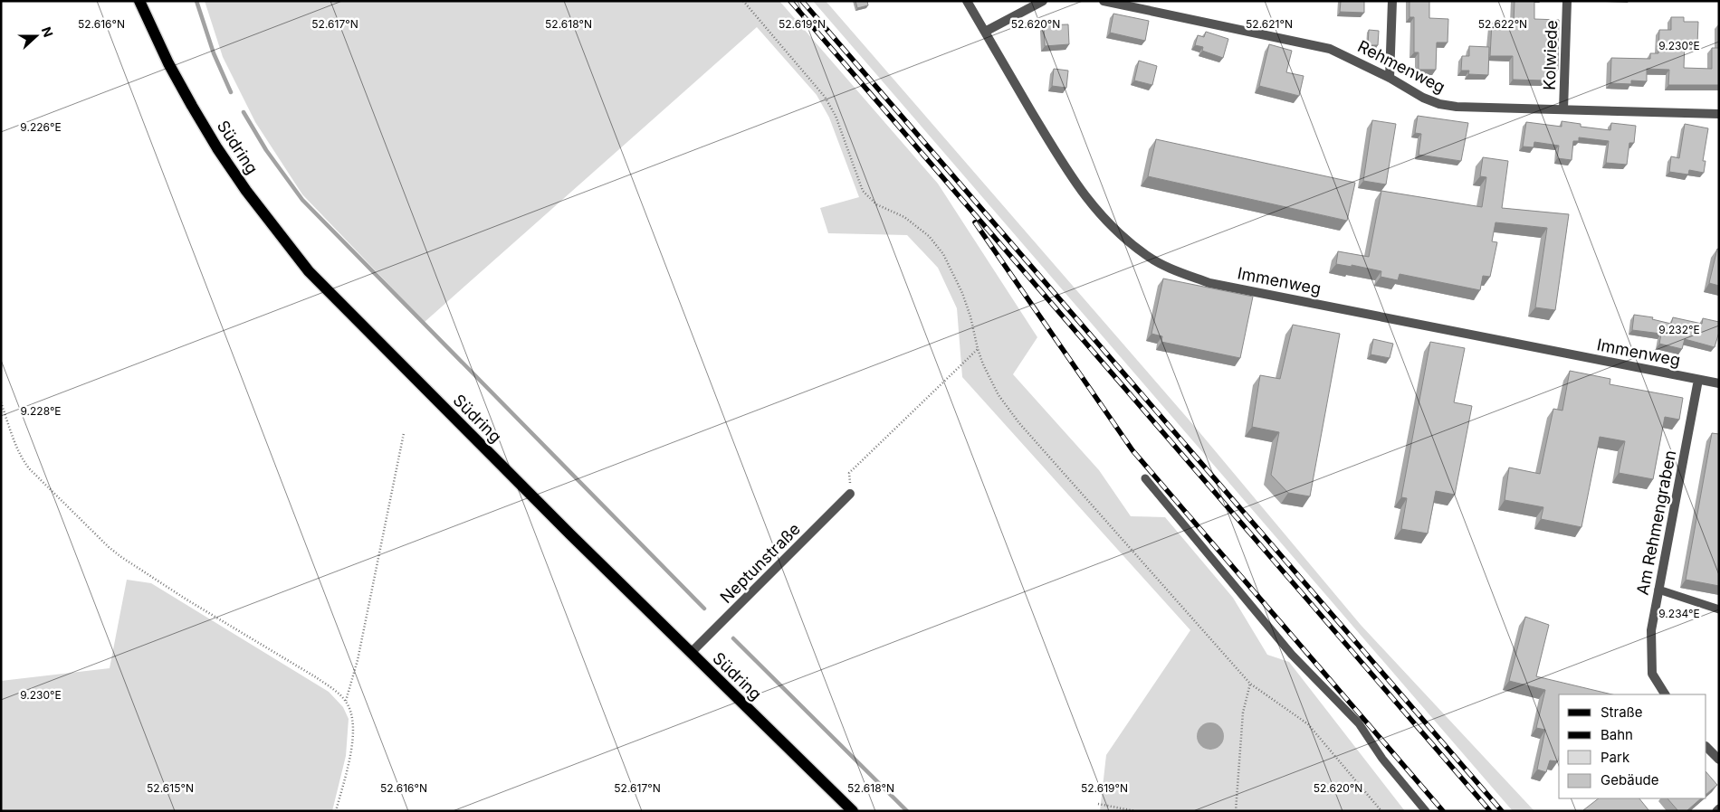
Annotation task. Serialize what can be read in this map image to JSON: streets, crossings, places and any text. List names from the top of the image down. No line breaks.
{"streets":{"main road":["Südring"],"street":["Kolwiede","Rehmenweg","Immenweg","Am Rehmengraben","Neptunstraße"]},"crossings":[["Kolwiede","Rehmenweg"],["Südring","Neptunstraße"],["Immenweg","Am Rehmengraben"]],"legend":["Straße","Bahn","Park","Gebäude"],"north":"right","coordinates":["52.616°N","52.617°N","52.618°N","52.620°N","52.621°N","52.622°N","52.619°N","9.230°E","9.226°E","9.232°E","9.228°E","9.234°E","52.615°N"]}
